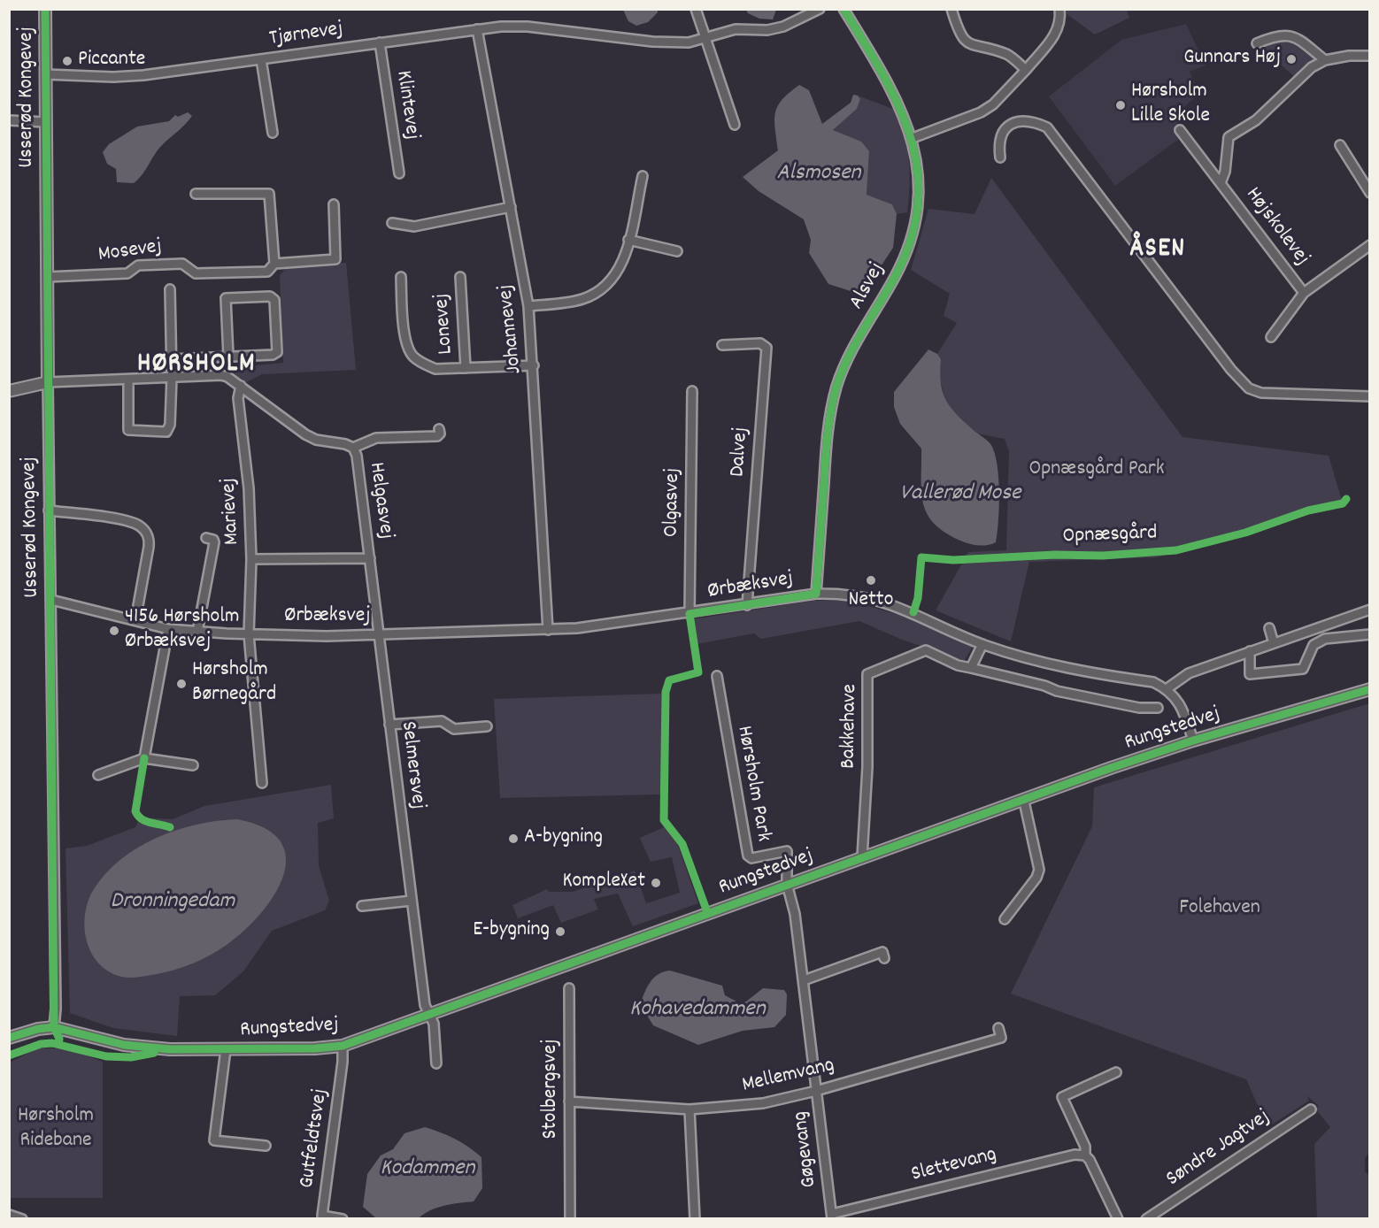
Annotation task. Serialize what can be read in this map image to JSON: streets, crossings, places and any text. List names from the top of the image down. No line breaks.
{"streets":{"main road":["Usserød Kongevej","Rungstedvej"],"street":["Tjørnevej","Klintevej","Højskolevej","Mosevej","Alsvej","Lonevej","Johannevej","Dalvej","Helgasvej","Olgasvej","Marievej","Ørbæksvej","Bakkehave","Selmersvej","Hørsholm Park","Mellemvang","Stolbergsvej","Gutfeldtsvej","Gøgevang","Søndre Jagtvej","Slettevang"],"cycle path":["Opnæsgård"]},"crossings":[["Tjørnevej","Usserød Kongevej"],["Tjørnevej","Klintevej"],["Tjørnevej","Johannevej"],["Usserød Kongevej","Mosevej"],["Usserød Kongevej","Ørbæksvej"],["Usserød Kongevej","Rungstedvej"],["Alsvej","Ørbæksvej"],["Johannevej","Ørbæksvej"],["Dalvej","Ørbæksvej"],["Helgasvej","Marievej"],["Helgasvej","Ørbæksvej"],["Helgasvej","Selmersvej"],["Olgasvej","Ørbæksvej"],["Marievej","Ørbæksvej"],["Ørbæksvej","Selmersvej"],["Bakkehave","Rungstedvej"],["Rungstedvej","Selmersvej"],["Rungstedvej","Hørsholm Park"],["Rungstedvej","Gutfeldtsvej"],["Rungstedvej","Gøgevang"],["Hørsholm Park","Gøgevang"],["Mellemvang","Stolbergsvej"],["Mellemvang","Gøgevang"],["Gøgevang","Slettevang"]],"districts":["ÅSEN","HØRSHOLM"],"water":["Alsmosen","Vallerød Mose","Dronningedam","Kohavedammen","Kodammen"],"parks":["Opnæsgård Park","Folehaven","Hørsholm Ridebane"],"places":["Gunnars Høj","Piccante","Hørsholm Lille Skole","Netto","4156 Hørsholm Ørbæksvej","Hørsholm Børnegård","A-bygning","KompleXet","E-bygning"]}
